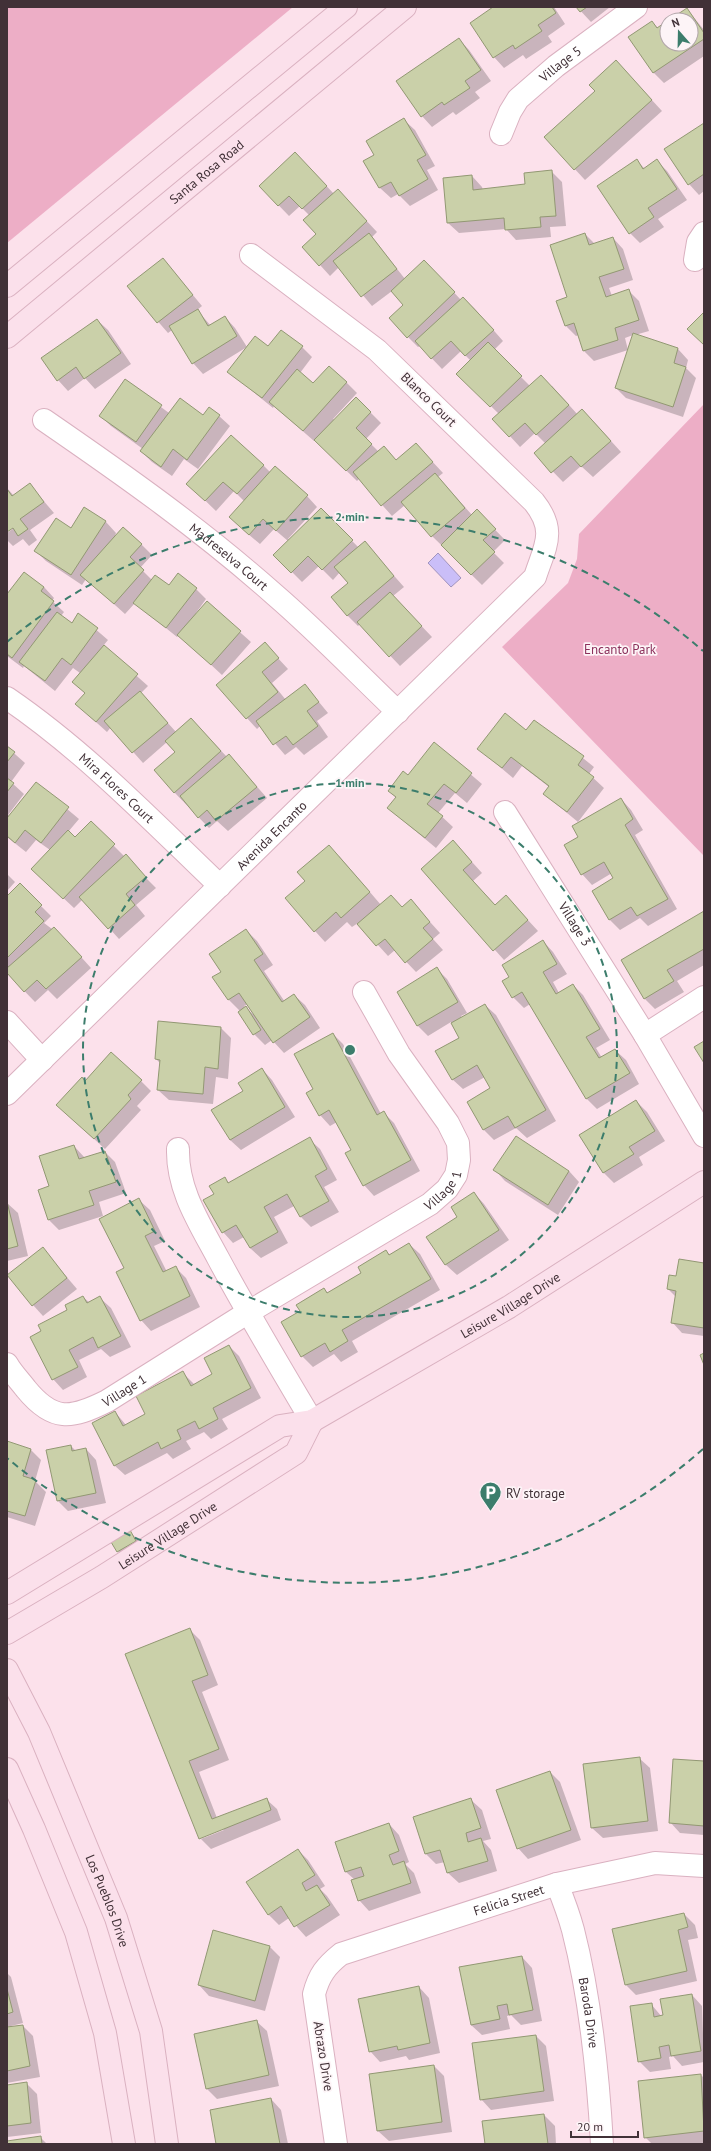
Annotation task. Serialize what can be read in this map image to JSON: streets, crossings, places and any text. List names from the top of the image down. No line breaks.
{"streets":{"street":["Village 5","Santa Rosa Road","Blanco Court","Madreselva Court","Mira Flores Court","Avenida Encanto","Village 3","Village 1","Leisure Village Drive","Felicia Street","Los Pueblos Drive","Baroda Drive","Abrazo Drive"]},"crossings":[["Blanco Court","Avenida Encanto"],["Madreselva Court","Avenida Encanto"],["Mira Flores Court","Avenida Encanto"],["Felicia Street","Baroda Drive"],["Felicia Street","Abrazo Drive"]],"parks":["Encanto Park"],"places":{"parking":["RV storage"]},"scale_bar":"20 m","north":"top","rings":["2 min","1 min"]}
